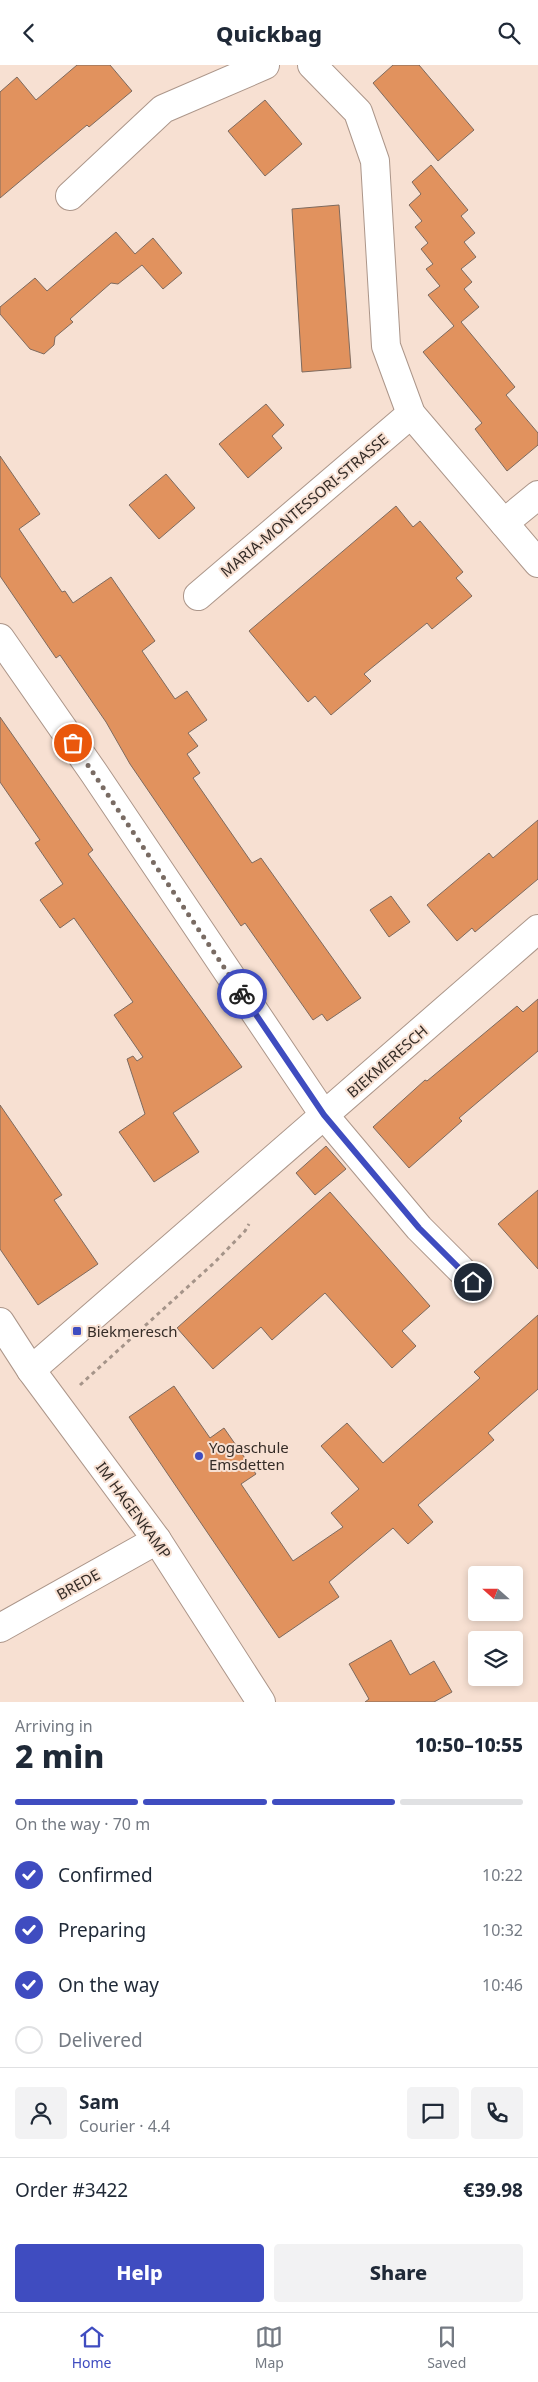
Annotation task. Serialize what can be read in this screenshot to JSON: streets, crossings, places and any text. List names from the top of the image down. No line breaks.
{"streets":{"street":["MARIA-MONTESSORI-STRASSE","BIEKMERESCH","IM HAGENKAMP","BREDE"]},"crossings":[["BIEKMERESCH","IM HAGENKAMP"],["IM HAGENKAMP","BREDE"]],"places":{"transit":["Biekmeresch"],"other":["Yogaschule Emsdetten"]},"north":"left","page":{"header":"Quickbag","heading":["2 min","Arriving in","10:50–10:55"],"panel":["Sam","Courier · 4.4","Order #3422","€39.98"],"bar":"On the way · 70 m","list":[["Confirmed","10:22"],["Preparing","10:32"],["On the way","10:46"],"Delivered"],"buttons":["Help","Share"],"tabs":["Home","Map","Saved"]}}
